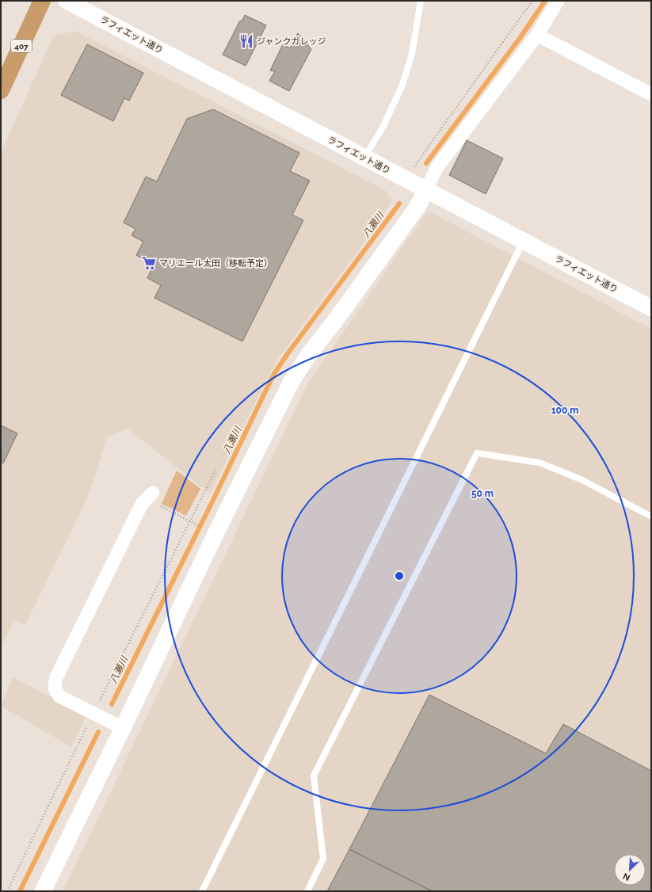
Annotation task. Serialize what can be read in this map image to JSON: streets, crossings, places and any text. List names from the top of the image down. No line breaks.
{"streets":{"highway":["407"],"street":["ラフィエット通り"]},"water":["八瀬川"],"places":{"restaurant":["ジャンクガレッジ"],"supermarket":["マリエール太田（移転予定）"]},"north":"bottom left","rings":["100 m","50 m"]}
